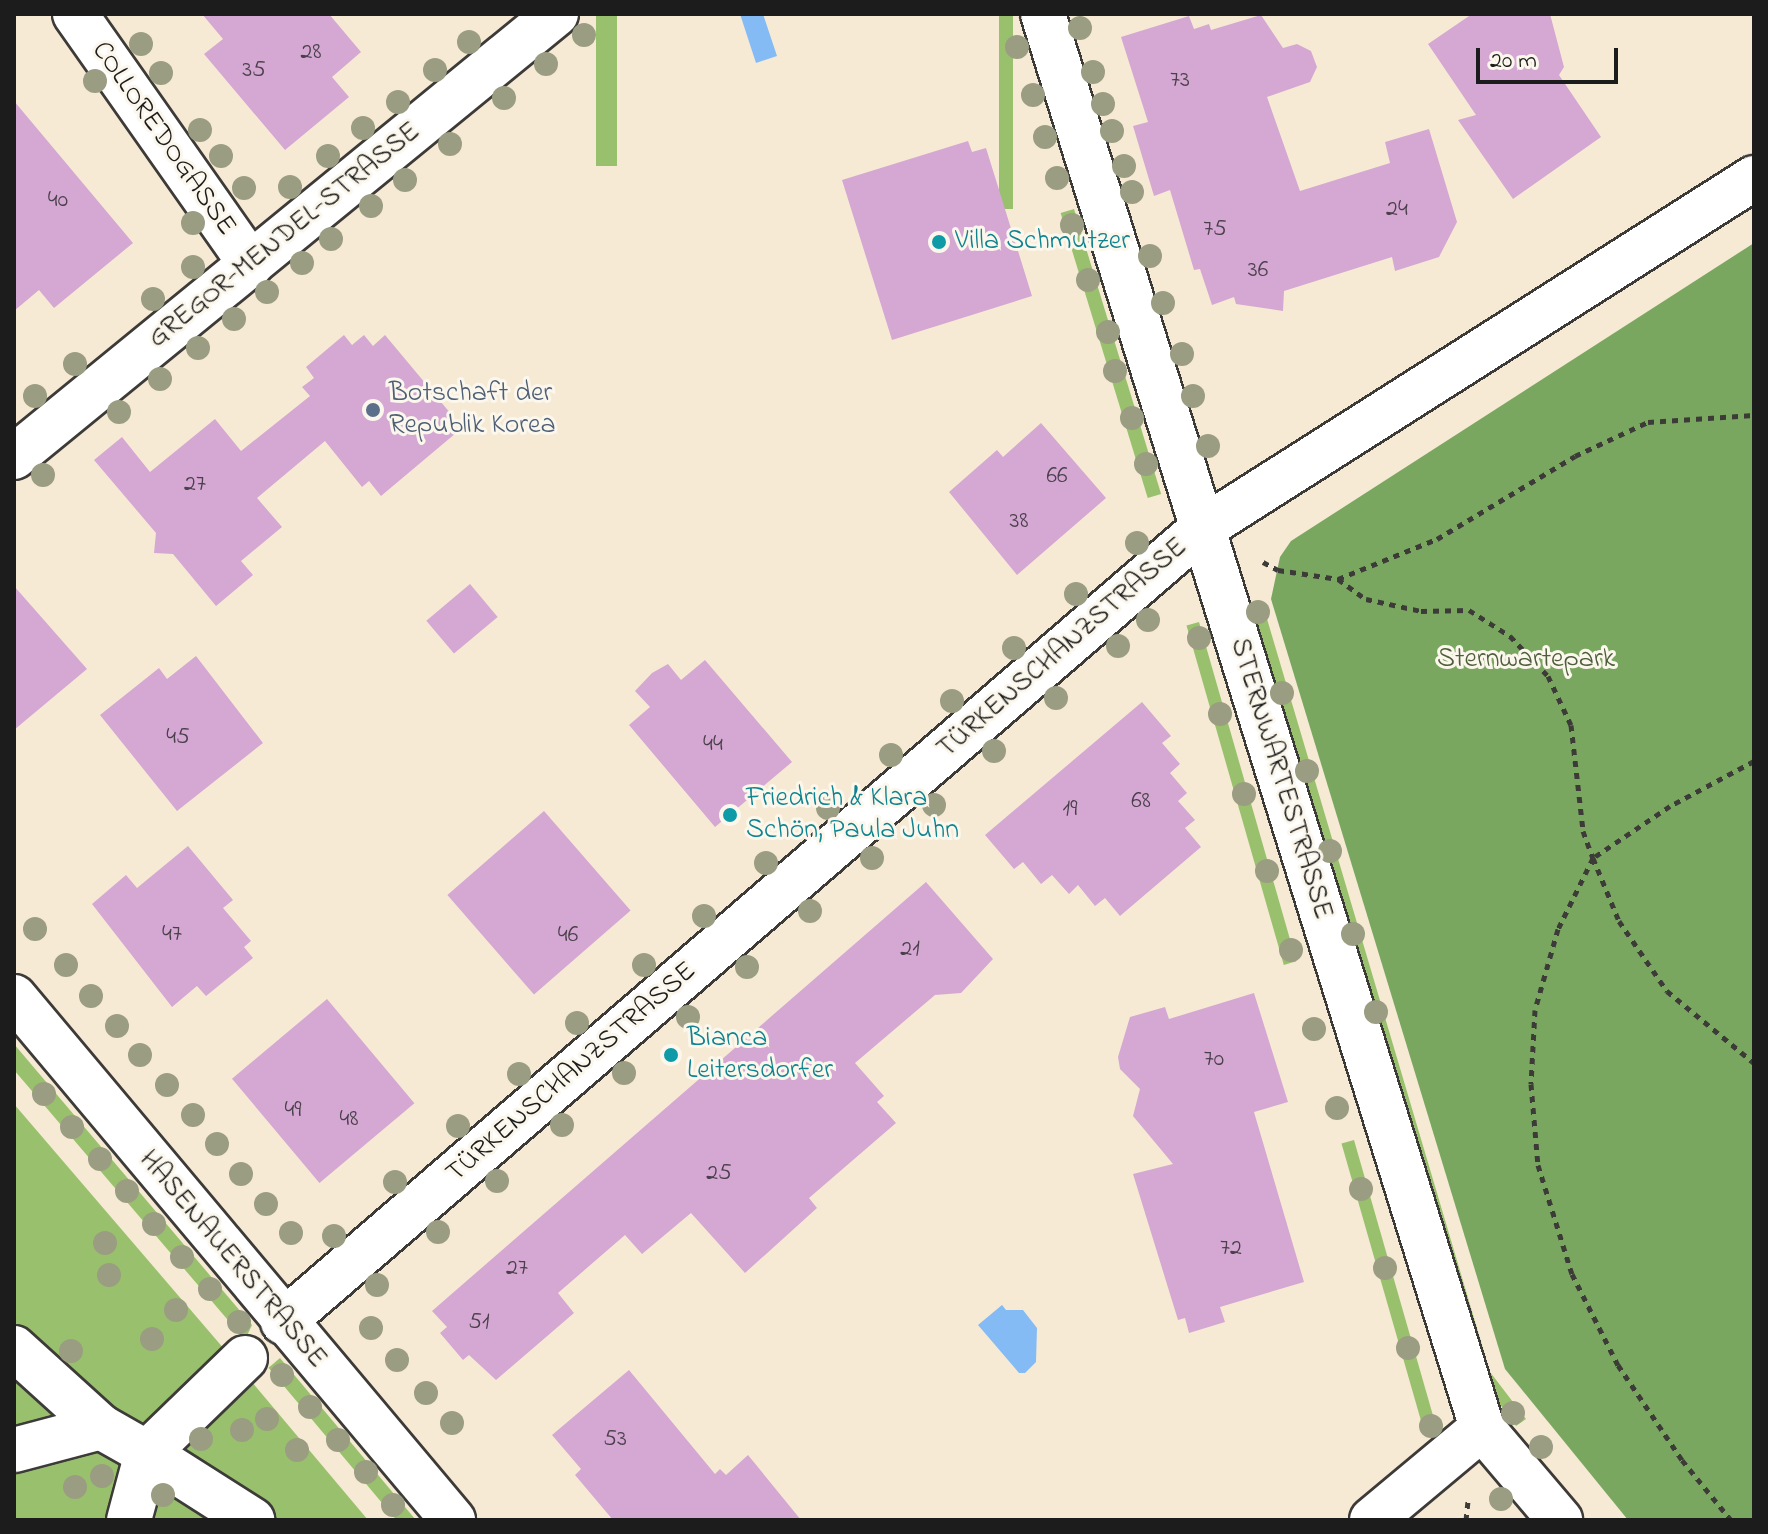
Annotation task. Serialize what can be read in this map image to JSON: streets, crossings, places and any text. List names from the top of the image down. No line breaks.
{"streets":{"street":["COLLOREDOGASSE","GREGOR-MENDEL-STRASSE","TÜRKENSCHANZSTRASSE","STERNWARTESTRASSE","HASENAUERSTRASSE"]},"crossings":[["COLLOREDOGASSE","GREGOR-MENDEL-STRASSE"],["TÜRKENSCHANZSTRASSE","STERNWARTESTRASSE"],["TÜRKENSCHANZSTRASSE","HASENAUERSTRASSE"]],"parks":["Sternwartepark"],"places":["Villa Schmutzer","Botschaft der Republik Korea","Friedrich & Klara Schön, Paula Juhn","Bianca Leitersdorfer"],"house_numbers":["28","35","73","40","24","75","36","66","27","38","45","44","68","19","47","46","21","70","49","48","25","72","27","51","53"],"scale_bar":"20 m"}
